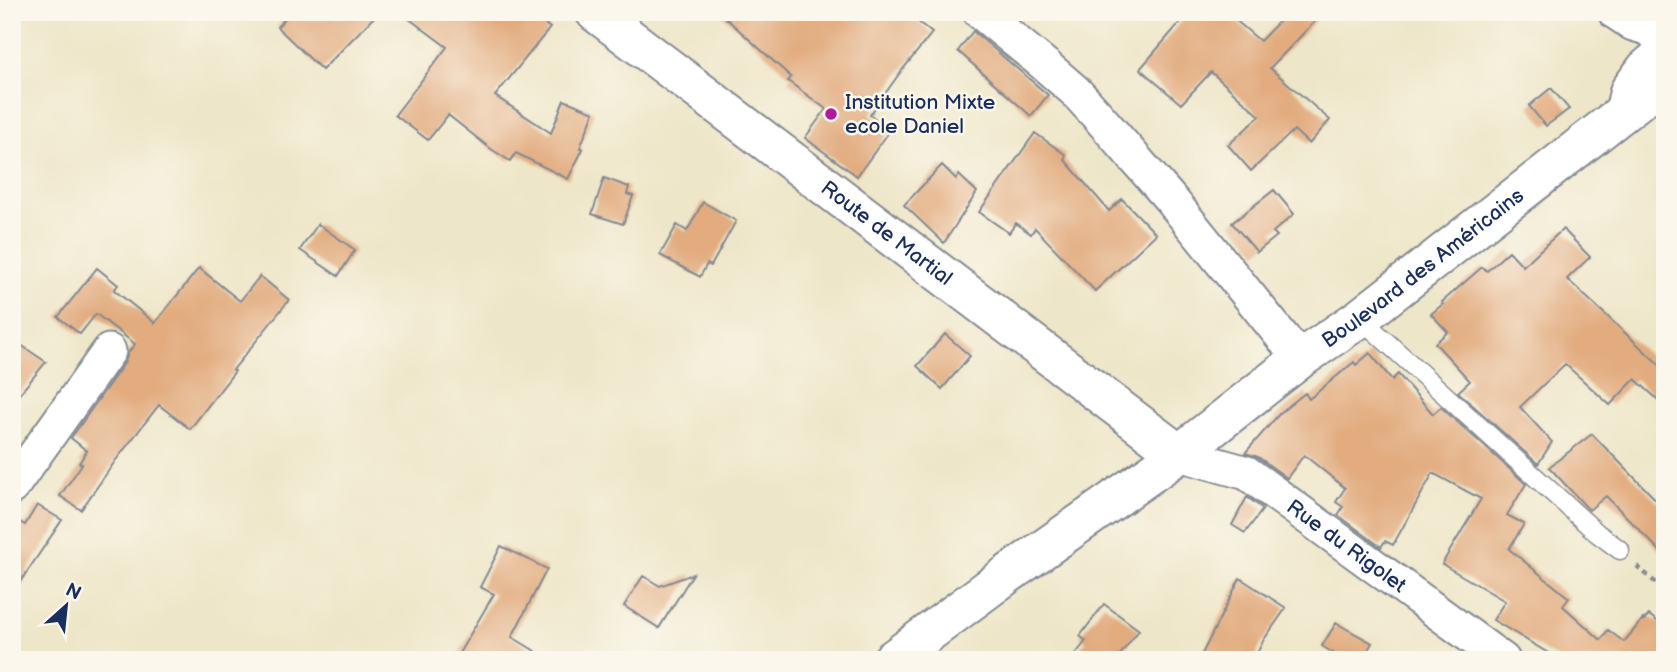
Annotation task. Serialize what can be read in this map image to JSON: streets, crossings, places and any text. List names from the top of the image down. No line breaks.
{"streets":{"main road":["Route de Martial","Boulevard des Américains"],"street":["Rue du Rigolet"]},"crossings":[["Route de Martial","Boulevard des Américains"],["Route de Martial","Rue du Rigolet"],["Boulevard des Américains","Rue du Rigolet"]],"places":["Institution Mixte ecole Daniel"],"north":"top right"}
